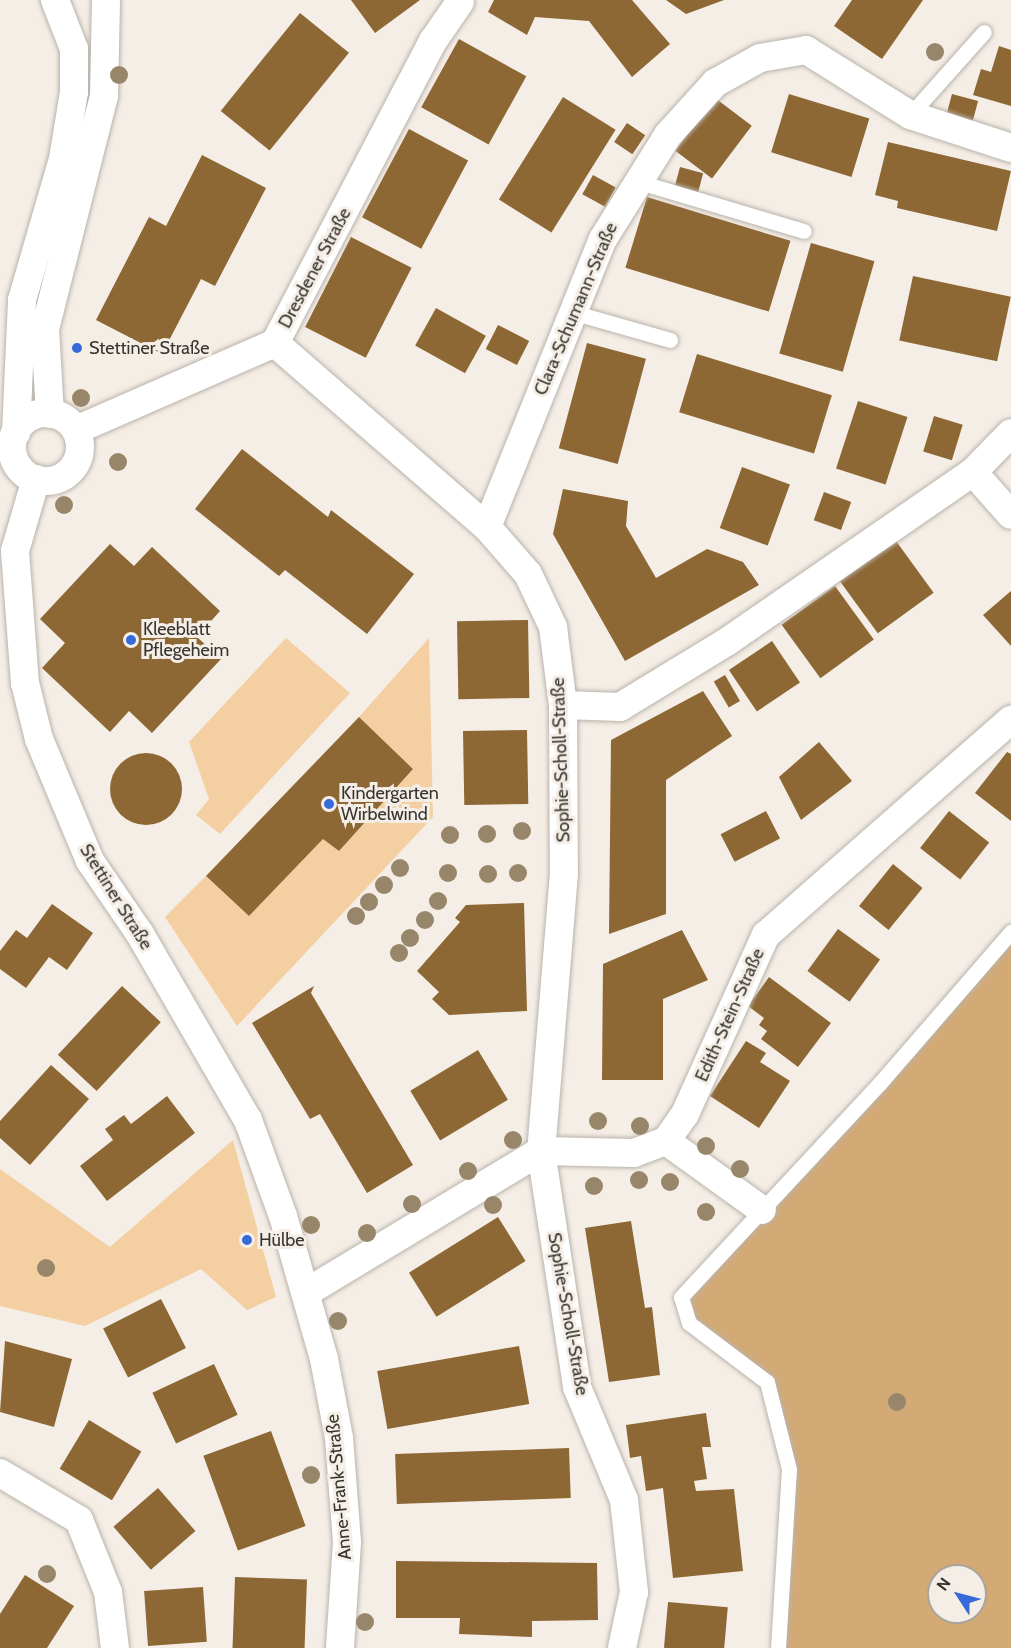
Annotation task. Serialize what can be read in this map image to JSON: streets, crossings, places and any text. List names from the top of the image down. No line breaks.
{"streets":{"street":["Dresdener Straße","Clara-Schumann-Straße","Sophie-Scholl-Straße","Stettiner Straße","Edith-Stein-Straße","Anne-Frank-Straße"]},"crossings":[["Dresdener Straße","Sophie-Scholl-Straße"],["Dresdener Straße","Stettiner Straße"],["Clara-Schumann-Straße","Sophie-Scholl-Straße"],["Stettiner Straße","Anne-Frank-Straße"]],"places":["Stettiner Straße","Kleeblatt Pflegeheim","Kindergarten Wirbelwind","Hülbe"],"north":"top left"}
